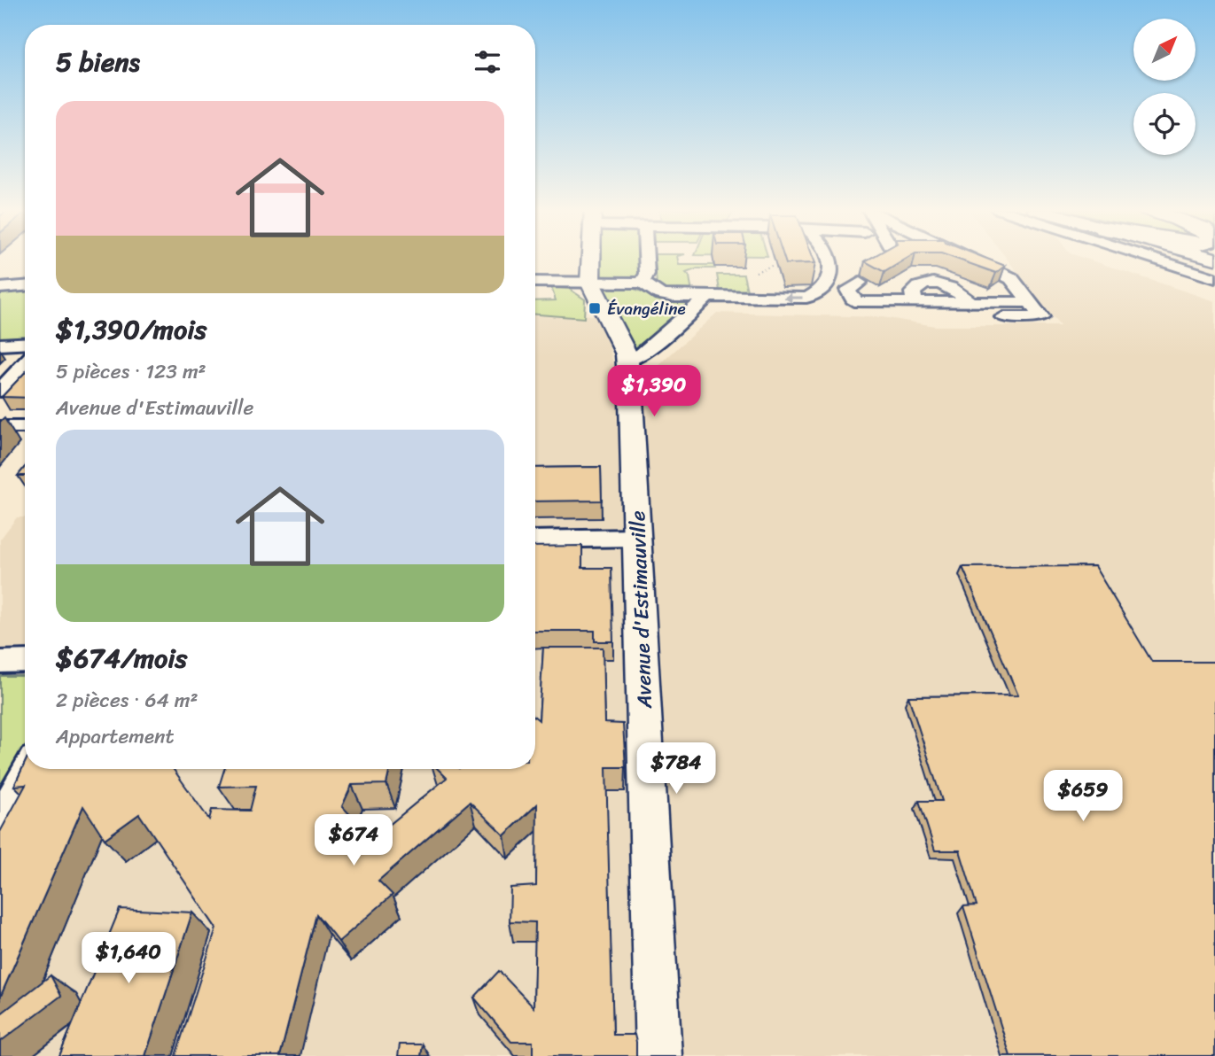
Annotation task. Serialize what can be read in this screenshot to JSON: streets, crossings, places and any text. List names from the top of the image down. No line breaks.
{"streets":{"main road":["Avenue d'Estimauville"]},"places":{"transit":["Évangéline"]},"north":"top right","page":{"heading":"5 biens","list":[{"name":"$1,390/mois","note":"5 pièces · 123 m² · Avenue d'Estimauville"},{"name":"$674/mois","note":"2 pièces · 64 m² · Appartement"}],"price":["$1,390","$784","$659","$674","$1,640"]}}
